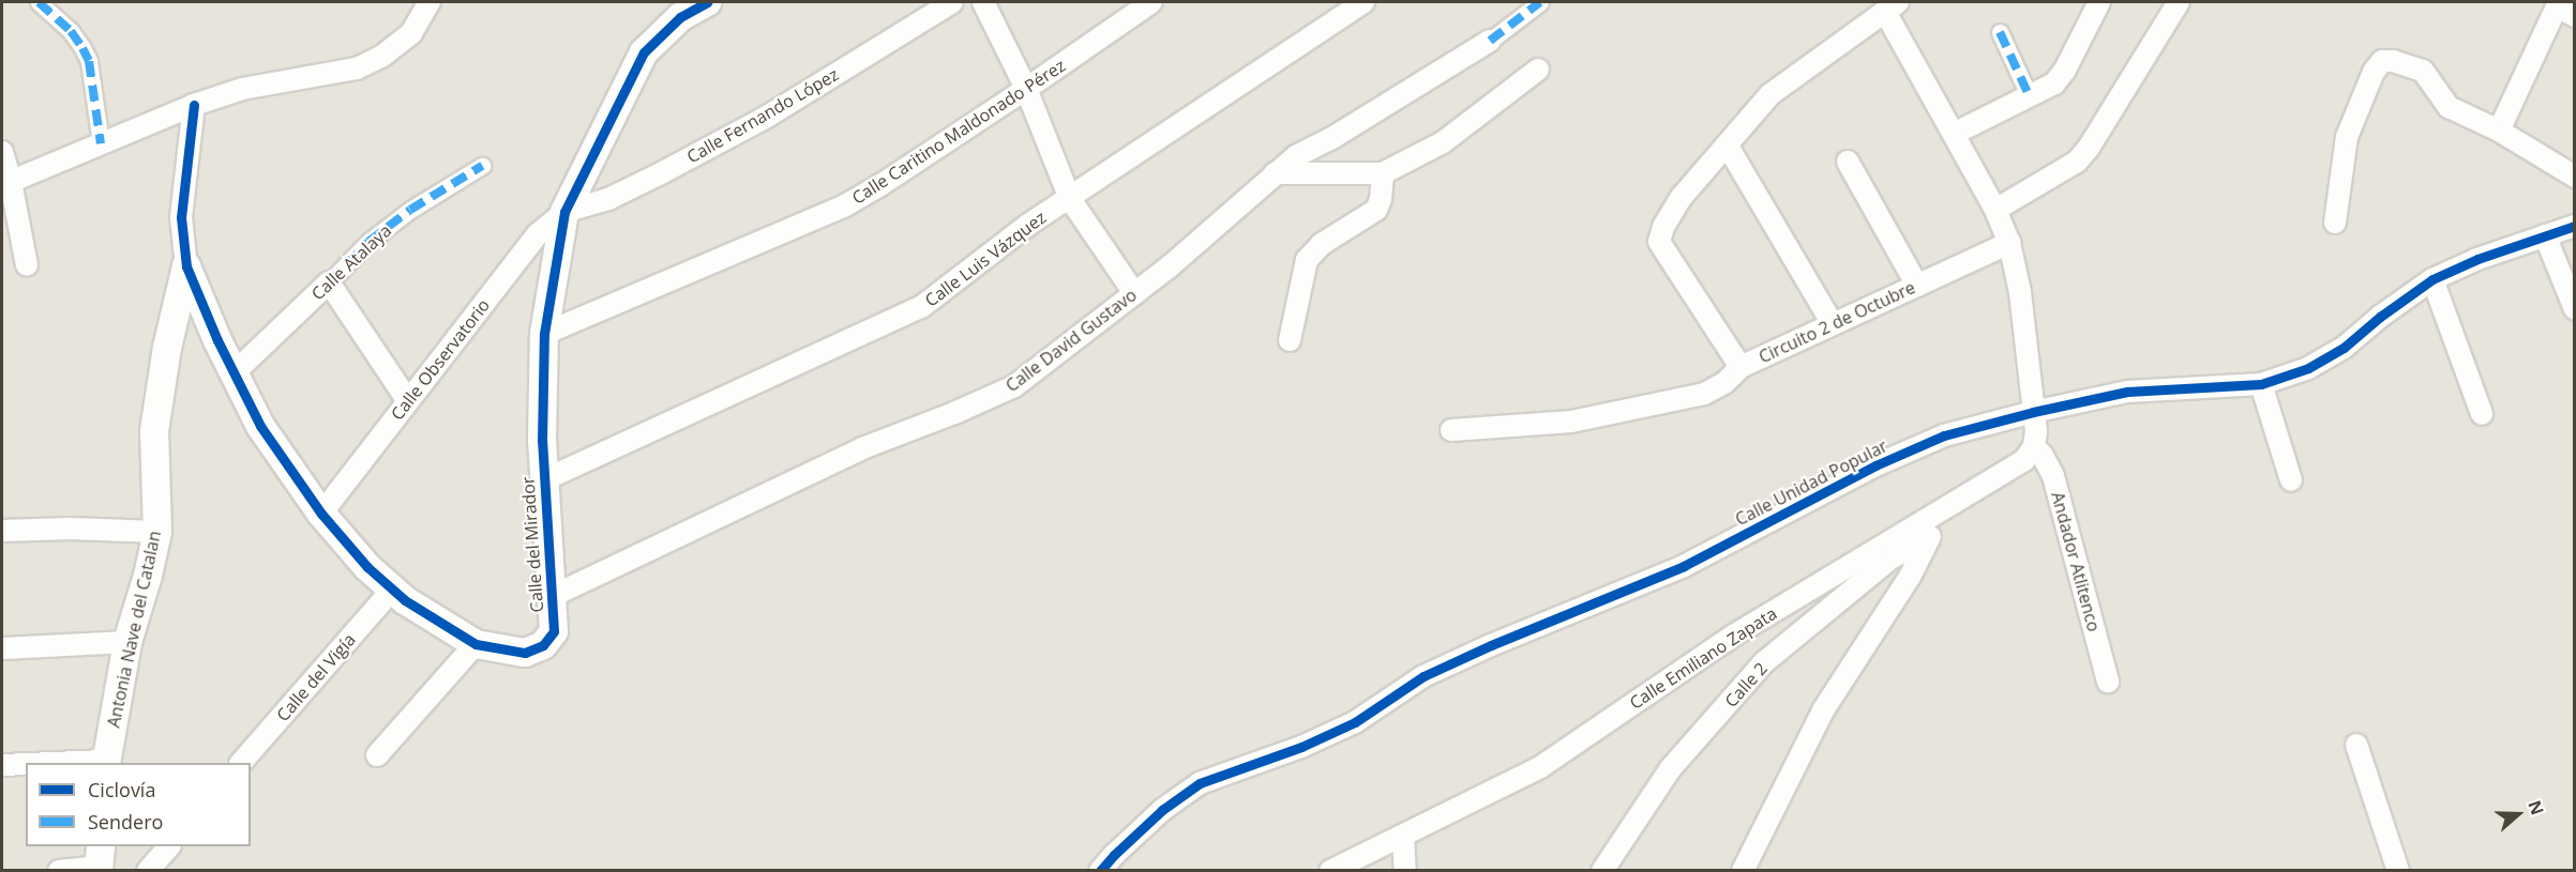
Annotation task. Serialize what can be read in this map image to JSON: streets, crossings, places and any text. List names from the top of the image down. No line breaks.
{"streets":{"street":["Calle Fernando López","Calle Caritino Maldonado Pérez","Calle Luis Vázquez","Calle Atalaya","Circuito 2 de Octubre","Calle David Gustavo","Calle Observatorio","Calle Unidad Popular","Calle del Mirador","Andador Atlitenco","Antonia Nave del Catalan","Calle Emiliano Zapata","Calle del Vigía","Calle 2"]},"crossings":[["Calle Fernando López","Calle Observatorio"],["Calle Fernando López","Calle del Mirador"],["Calle Caritino Maldonado Pérez","Calle del Mirador"],["Calle Luis Vázquez","Calle del Mirador"],["Calle Atalaya","Calle del Mirador"],["Calle David Gustavo","Calle del Mirador"],["Calle Observatorio","Calle del Mirador"],["Calle del Mirador","Antonia Nave del Catalan"],["Calle del Mirador","Calle del Vigía"],["Andador Atlitenco","Calle Emiliano Zapata"]],"legend":["Ciclovía","Sendero"],"north":"right"}
